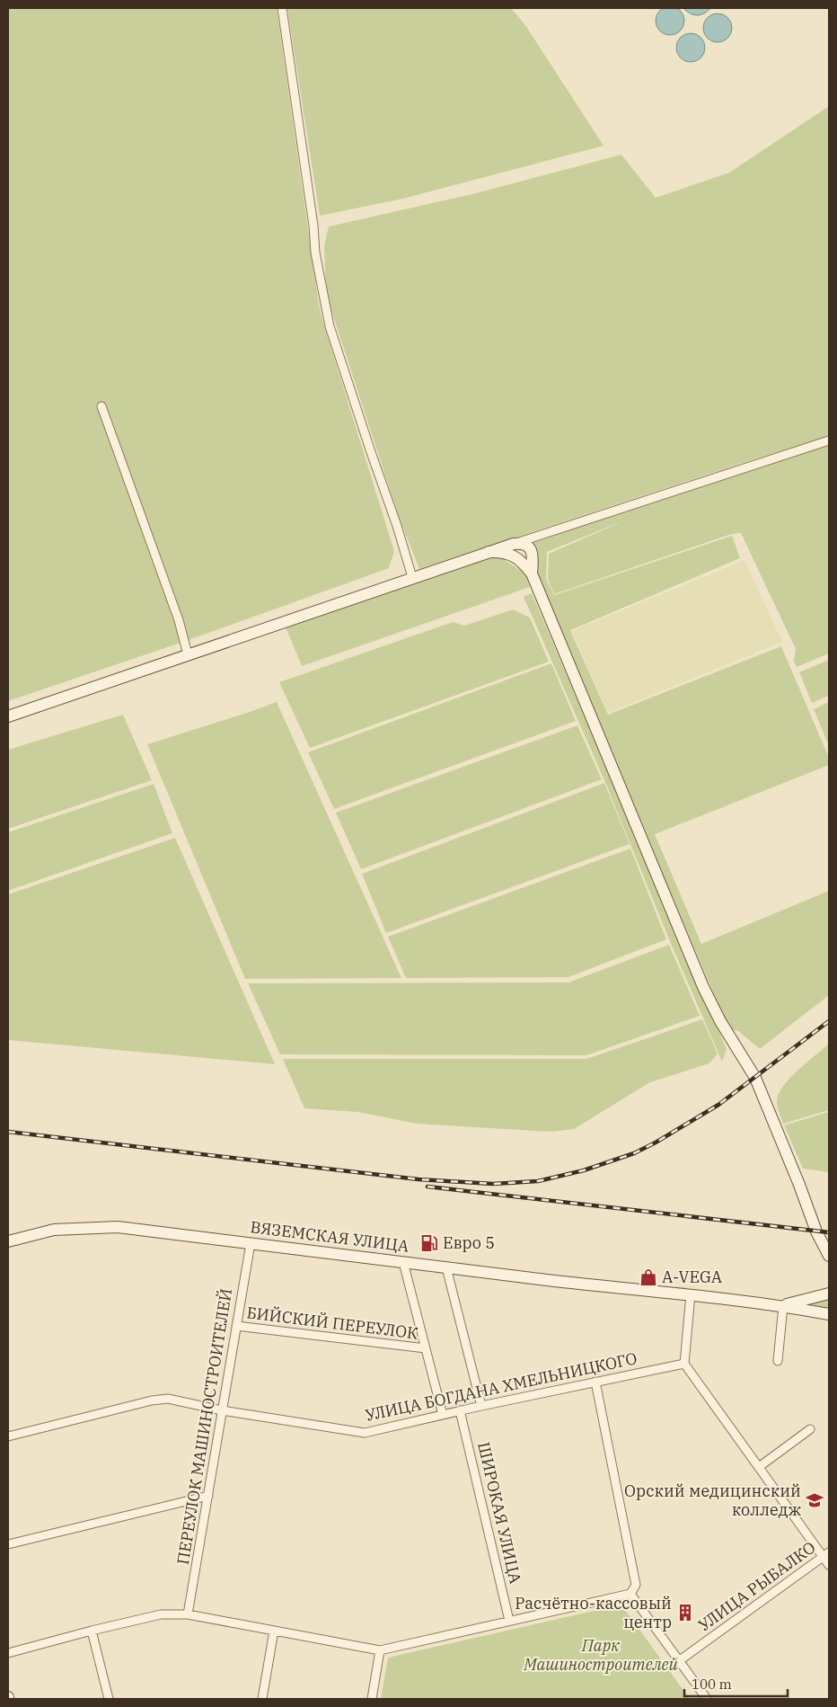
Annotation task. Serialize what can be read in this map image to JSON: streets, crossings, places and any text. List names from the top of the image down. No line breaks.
{"streets":{"main road":["ВЯЗЕМСКАЯ УЛИЦА"],"street":["БИЙСКИЙ ПЕРЕУЛОК","УЛИЦА БОГДАНА ХМЕЛЬНИЦКОГО","ПЕРЕУЛОК МАШИНОСТРОИТЕЛЕЙ","ШИРОКАЯ УЛИЦА","УЛИЦА РЫБАЛКО"]},"crossings":[["ВЯЗЕМСКАЯ УЛИЦА","ПЕРЕУЛОК МАШИНОСТРОИТЕЛЕЙ"],["БИЙСКИЙ ПЕРЕУЛОК","ПЕРЕУЛОК МАШИНОСТРОИТЕЛЕЙ"],["УЛИЦА БОГДАНА ХМЕЛЬНИЦКОГО","ПЕРЕУЛОК МАШИНОСТРОИТЕЛЕЙ"],["УЛИЦА БОГДАНА ХМЕЛЬНИЦКОГО","ШИРОКАЯ УЛИЦА"]],"parks":["Парк Машиностроителей"],"places":{"fuel station":["Евро 5"],"shop":["A-VEGA"],"school or university":["Орский медицинский колледж"],"building":["Расчётно-кассовый центр"]},"scale_bar":"100 m"}
